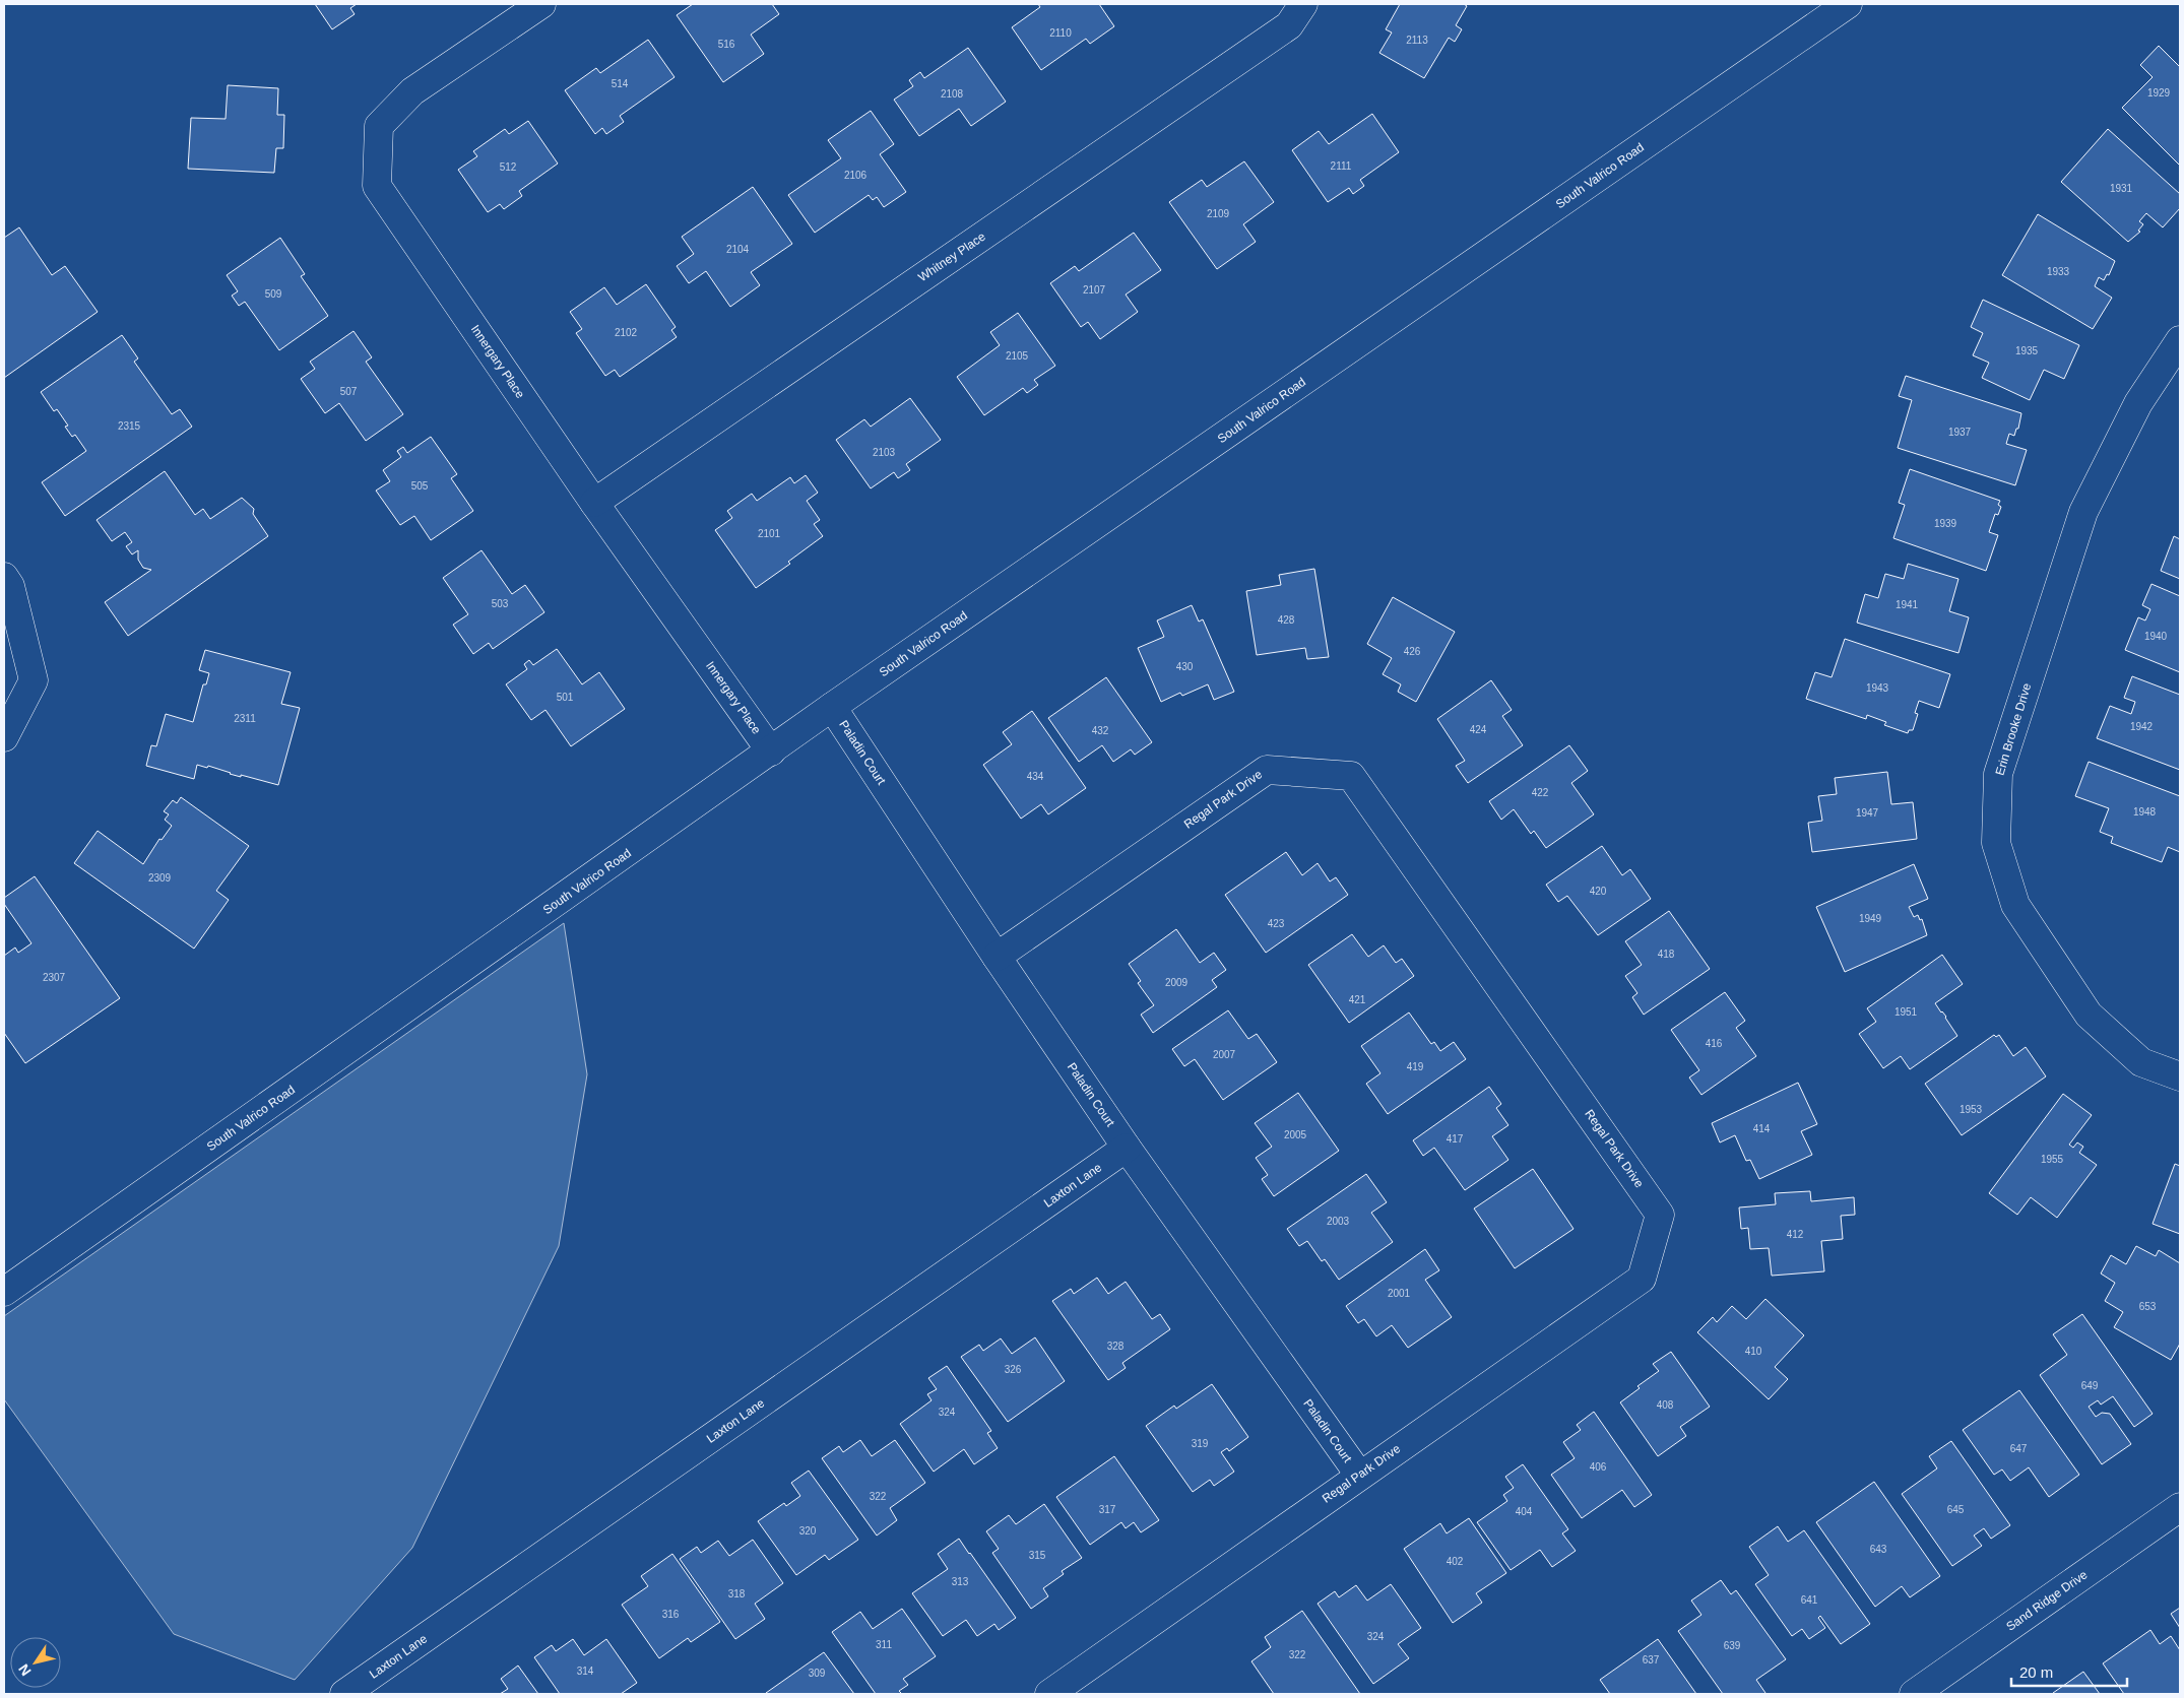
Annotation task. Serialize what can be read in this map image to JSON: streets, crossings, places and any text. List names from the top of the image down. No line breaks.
{"streets":{"street":["South Valrico Road","Whitney Place","Innergary Place","Erin Brooke Drive","Paladin Court","Regal Park Drive","Laxton Lane","Sand Ridge Drive"]},"crossings":[["South Valrico Road","Innergary Place"],["South Valrico Road","Paladin Court"],["Whitney Place","Innergary Place"],["Paladin Court","Regal Park Drive"],["Paladin Court","Laxton Lane"]],"house_numbers":["2110","2113","516","514","1929","2108","2111","512","2106","1931","2109","2104","1933","2107","509","2102","1935","2105","507","2315","1937","2103","505","1939","2101","503","1941","428","1940","426","430","1943","501","2311","1942","424","432","434","422","1948","1947","2309","420","1949","423","418","2307","2009","421","1951","416","2007","419","1953","414","2005","417","1955","2003","412","2001","653","328","410","326","649","408","324","319","647","406","322","317","645","404","320","643","315","402","313","318","641","316","324","311","639","322","637","314","309"],"scale_bar":"20 m","north":"bottom left"}
